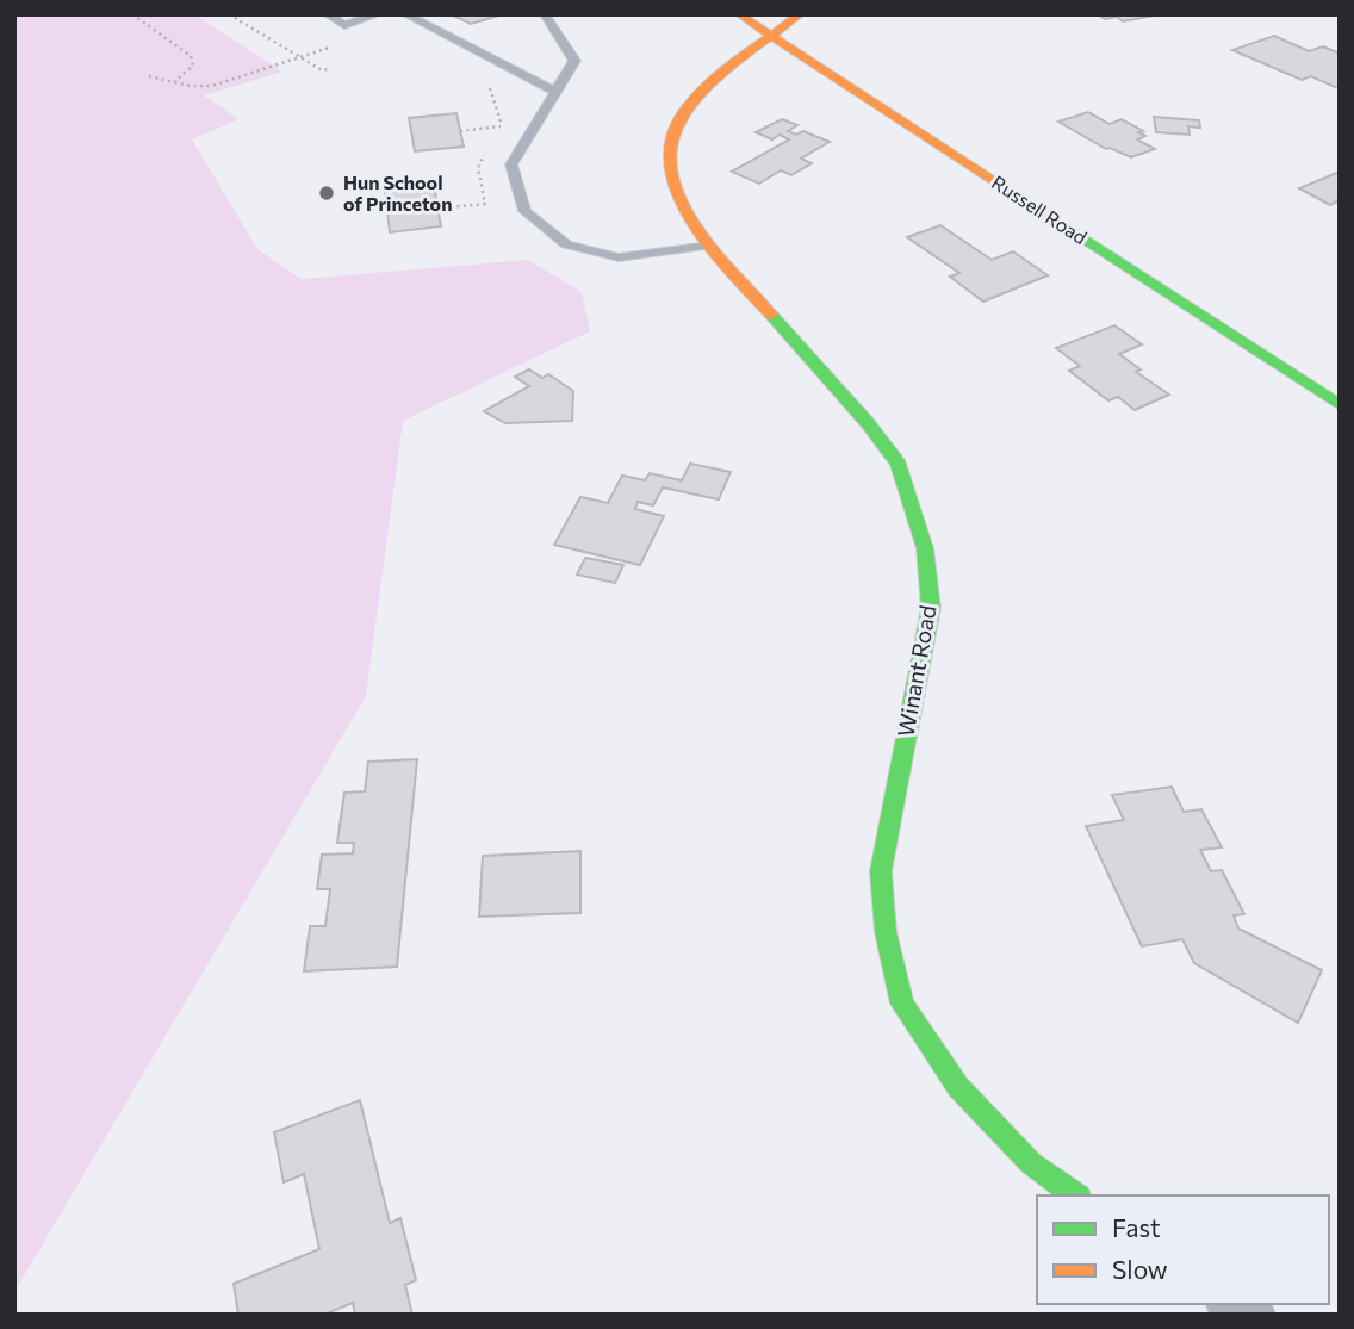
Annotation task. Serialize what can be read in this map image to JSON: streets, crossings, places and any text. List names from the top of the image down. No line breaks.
{"streets":{"street":["Russell Road","Winant Road"]},"crossings":[["Russell Road","Winant Road"]],"places":["Hun School of Princeton"],"legend":["Fast","Slow"]}
